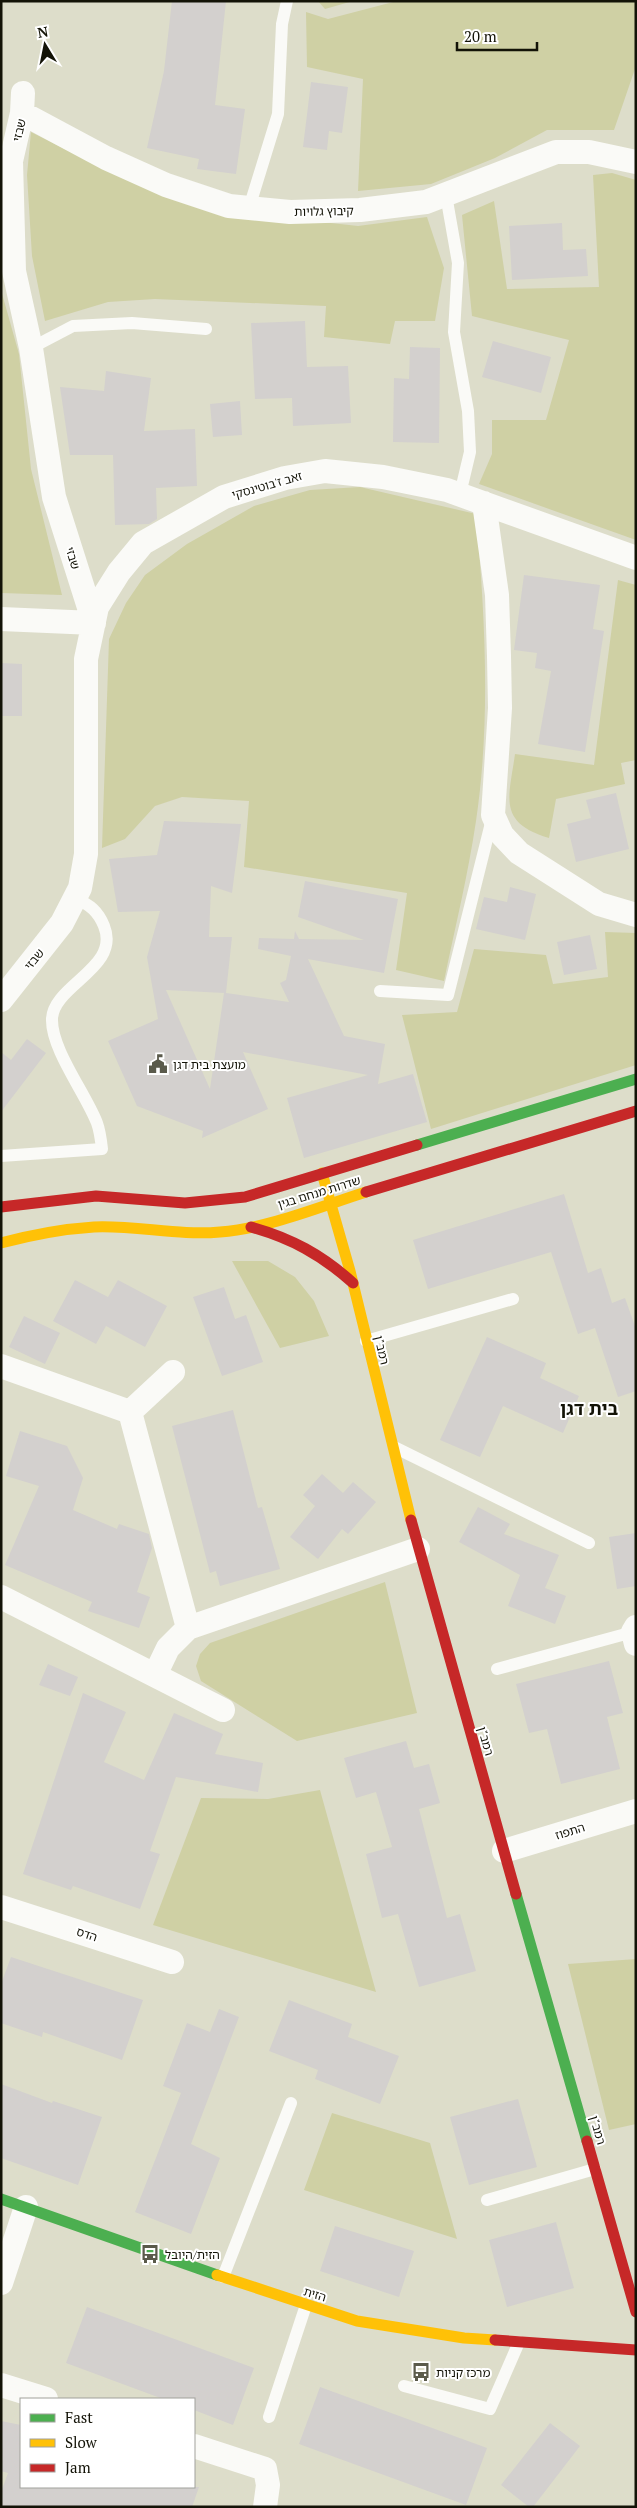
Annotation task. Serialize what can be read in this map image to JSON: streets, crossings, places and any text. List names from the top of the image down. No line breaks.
{"streets":{"street":["שבזי","קיבוץ גלויות","זאב ז'בוטינסקי","שדרות מנחם בגין","רמב\"ן","התפוז","הדס","הזית"]},"crossings":[["שבזי","קיבוץ גלויות"],["שבזי","זאב ז'בוטינסקי"],["שדרות מנחם בגין","רמב\"ן"],["רמב\"ן","התפוז"]],"districts":["בית דגן"],"places":{"public building":["מועצת בית דגן"],"bus stop":["הזית/היובל","מרכז קניות"]},"legend":["Fast","Slow","Jam"],"scale_bar":"20 m","north":"top"}
